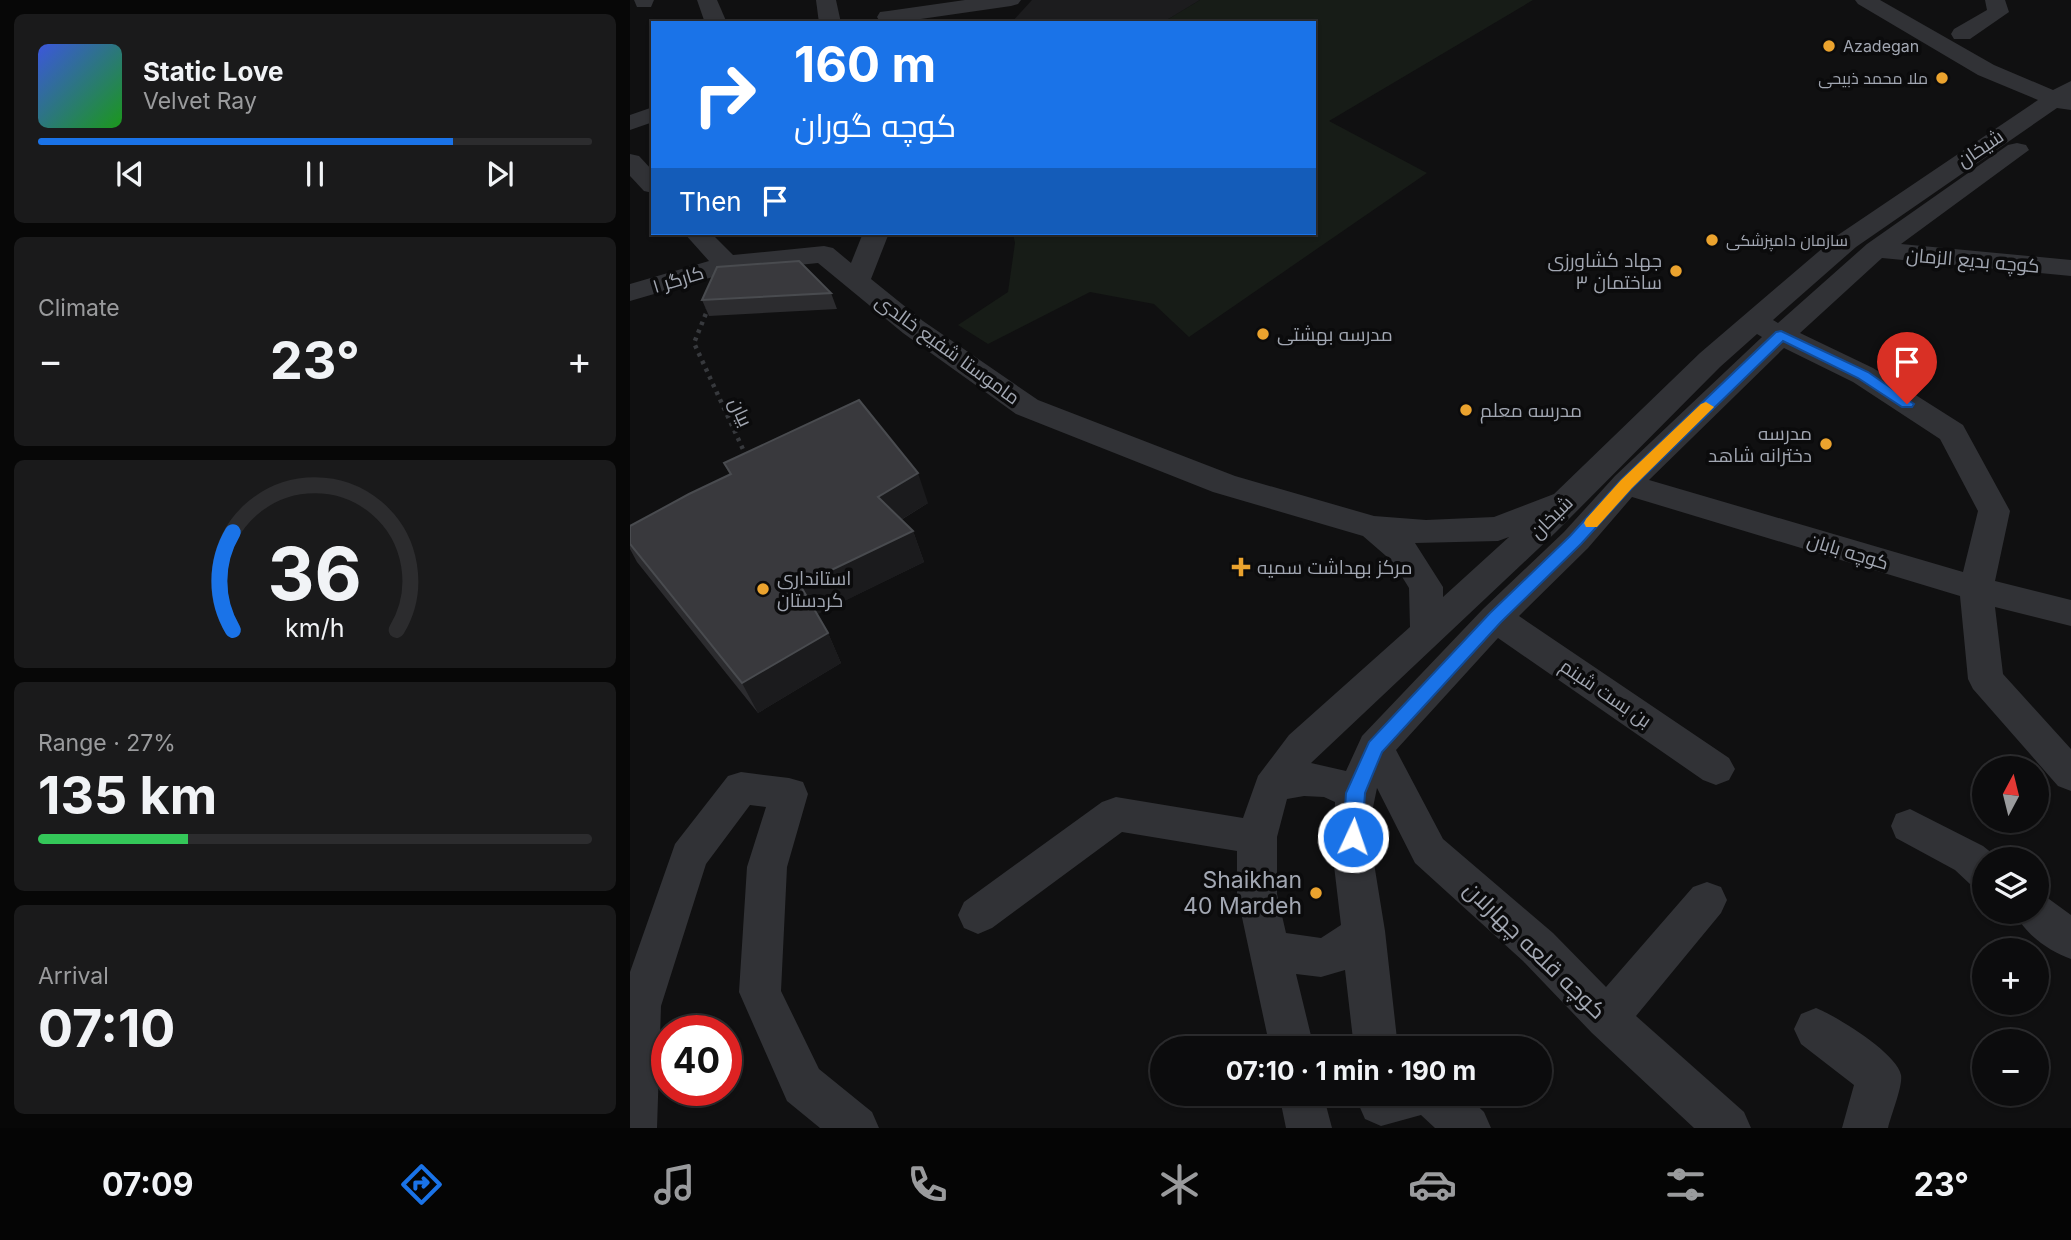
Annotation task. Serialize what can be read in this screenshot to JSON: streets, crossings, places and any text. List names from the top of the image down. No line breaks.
{"streets":{"street":["شیخان","کوچه بدیع الزمان","کارگر ۱","ماموستا شفیع خالدی","کوچه بابان","بن بست شبنم","کوچه قلعه چهارلان"],"path":["بیان"]},"crossings":[["شیخان","کوچه بدیع الزمان"],["شیخان","کوچه بابان"],["شیخان","بن بست شبنم"],["شیخان","کوچه قلعه چهارلان"],["کارگر ۱","ماموستا شفیع خالدی"],["کارگر ۱","بیان"],["ماموستا شفیع خالدی","بیان"]],"places":{"other":["Azadegan","ملا محمد ذبیحی","سازمان دامپزشکی","جهاد کشاورزی ساختمان ۳","مدرسه بهشتی","مدرسه معلم","مدرسه دخترانه شاهد","استانداری کردستان","Shaikhan 40 Mardeh"],"health":["مرکز بهداشت سمیه"]},"north":"top","page":{"turn":["160 m","کوچه گوران"],"song":["Static Love","Velvet Ray"],"then":"Then","tile":["Climate",["Range · 27%","135 km"],["Arrival","07:10"]],"heat":["−","23°","+"],"map_buttons":["+","−"],"limit":"40","trip":"07:10 · 1 min · 190 m","tabs":["07:09","23°"],"gauge":["36","km/h"]}}
